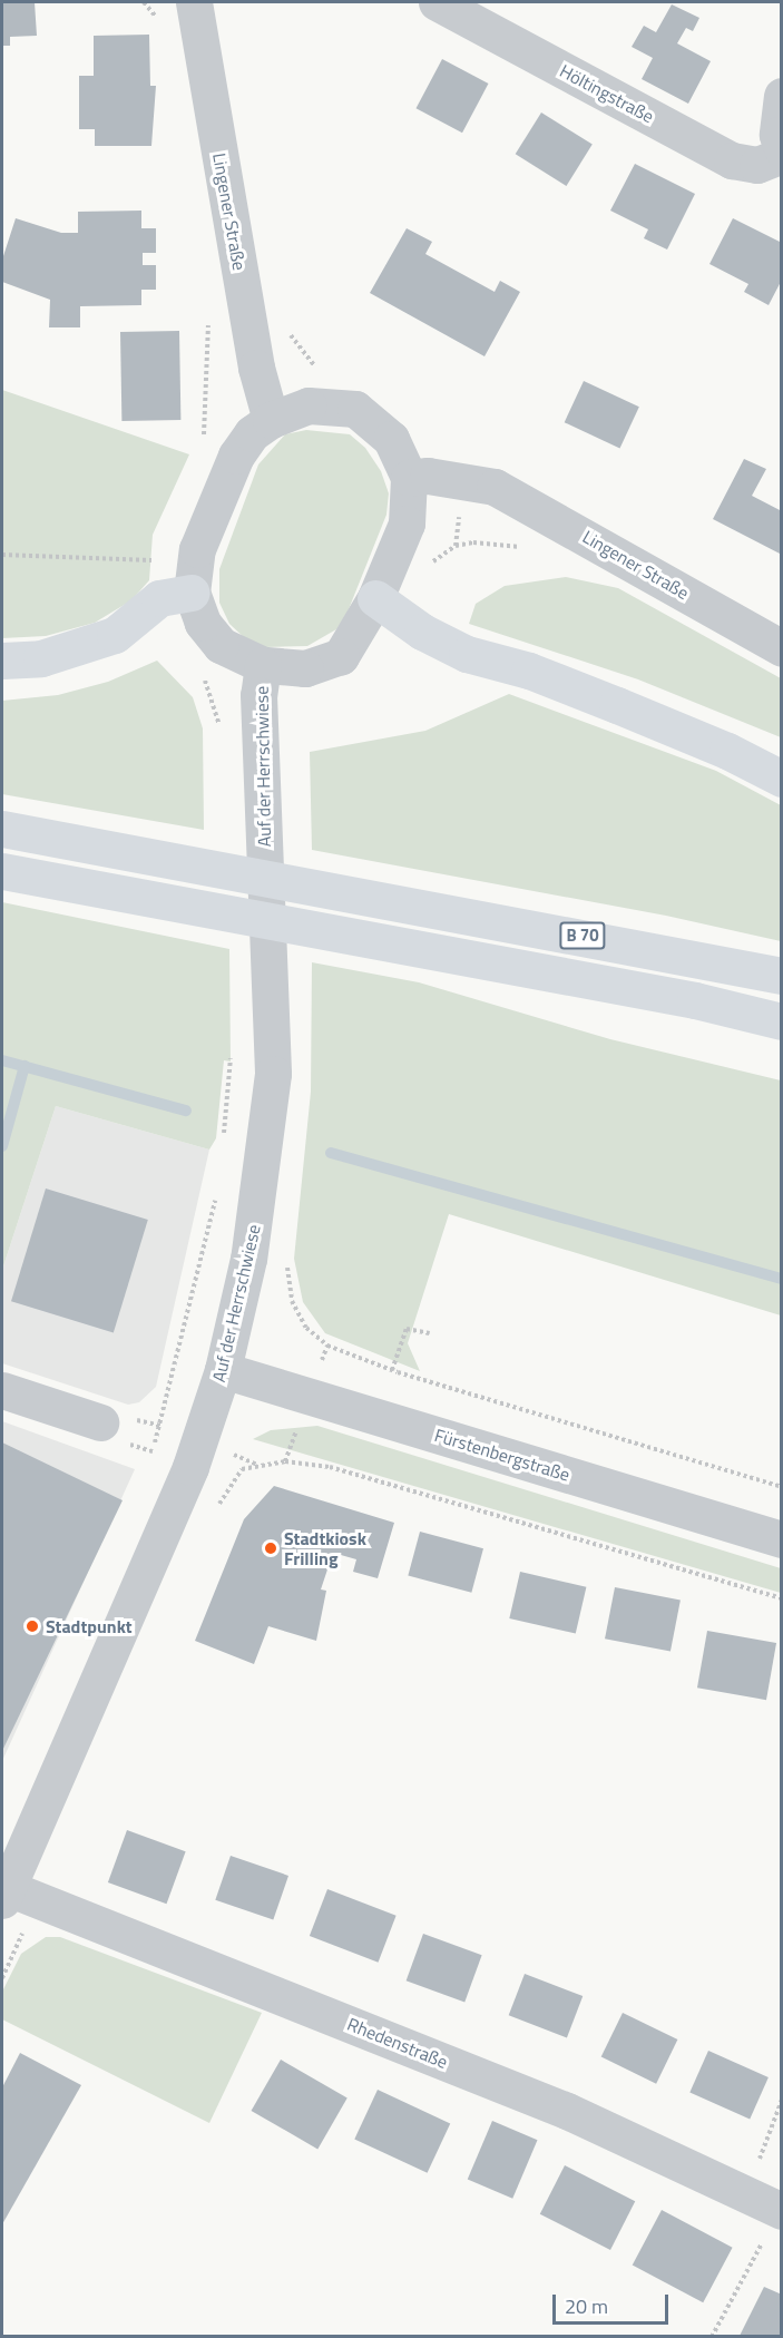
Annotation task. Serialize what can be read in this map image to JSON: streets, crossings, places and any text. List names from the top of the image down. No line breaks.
{"streets":{"highway":["B 70"],"street":["Höltingstraße","Lingener Straße","Auf der Herrschwiese","Fürstenbergstraße","Rhedenstraße"]},"crossings":[["Auf der Herrschwiese","Fürstenbergstraße"],["Auf der Herrschwiese","Rhedenstraße"]],"places":["Stadtkiosk Frilling","Stadtpunkt"],"scale_bar":"20 m"}
